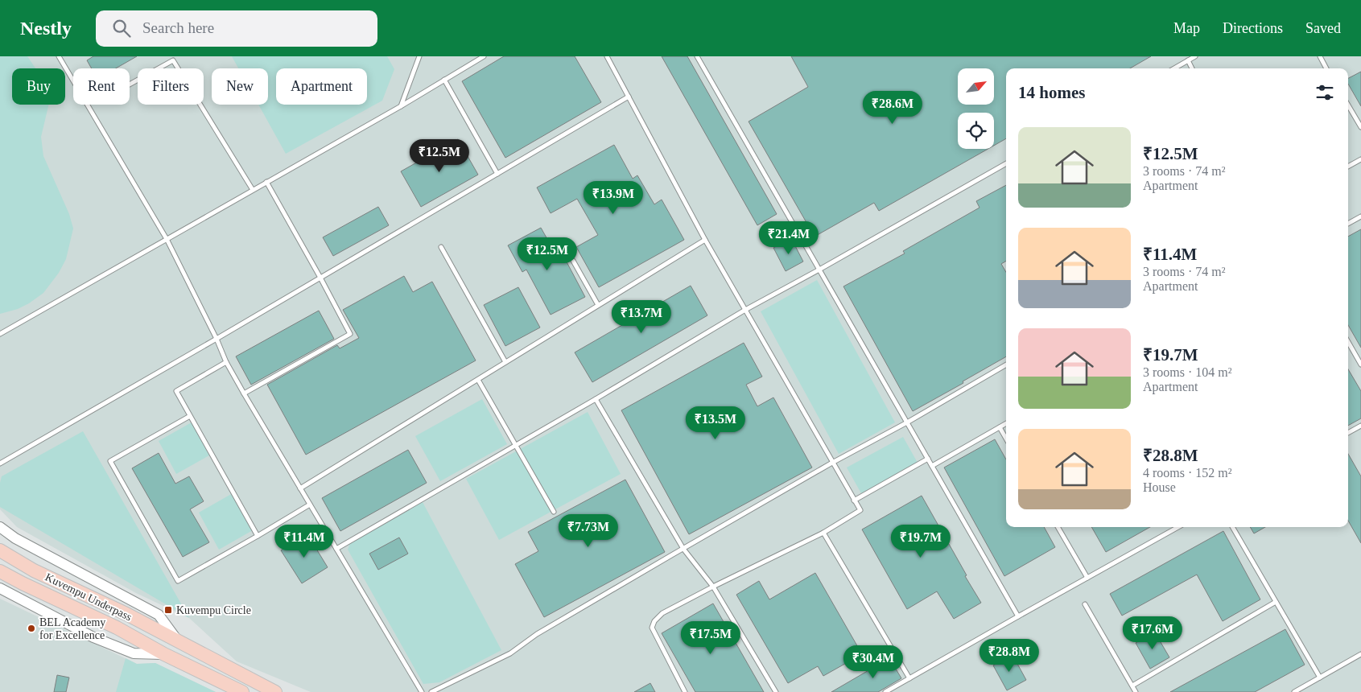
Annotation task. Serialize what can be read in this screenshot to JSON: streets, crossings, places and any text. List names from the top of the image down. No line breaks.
{"streets":{"highway":["Kuvempu Underpass"]},"places":{"transit":["Kuvempu Circle"],"other":["BEL Academy for Excellence"]},"north":"top right","page":{"header":"Nestly","search":"Search here","nav":["Map","Directions","Saved"],"chip":["Buy","Rent","Filters","New","Apartment"],"heading":"14 homes","price":["₹28.6M","₹12.5M","₹13.9M","₹21.4M","₹12.5M","₹13.7M","₹13.5M","₹7.73M","₹11.4M","₹19.7M","₹17.6M","₹17.5M","₹28.8M","₹30.4M"],"list":[{"name":"₹12.5M","note":"3 rooms · 74 m² · Apartment"},{"name":"₹11.4M","note":"3 rooms · 74 m² · Apartment"},{"name":"₹19.7M","note":"3 rooms · 104 m² · Apartment"},{"name":"₹28.8M","note":"4 rooms · 152 m² · House"}]}}
